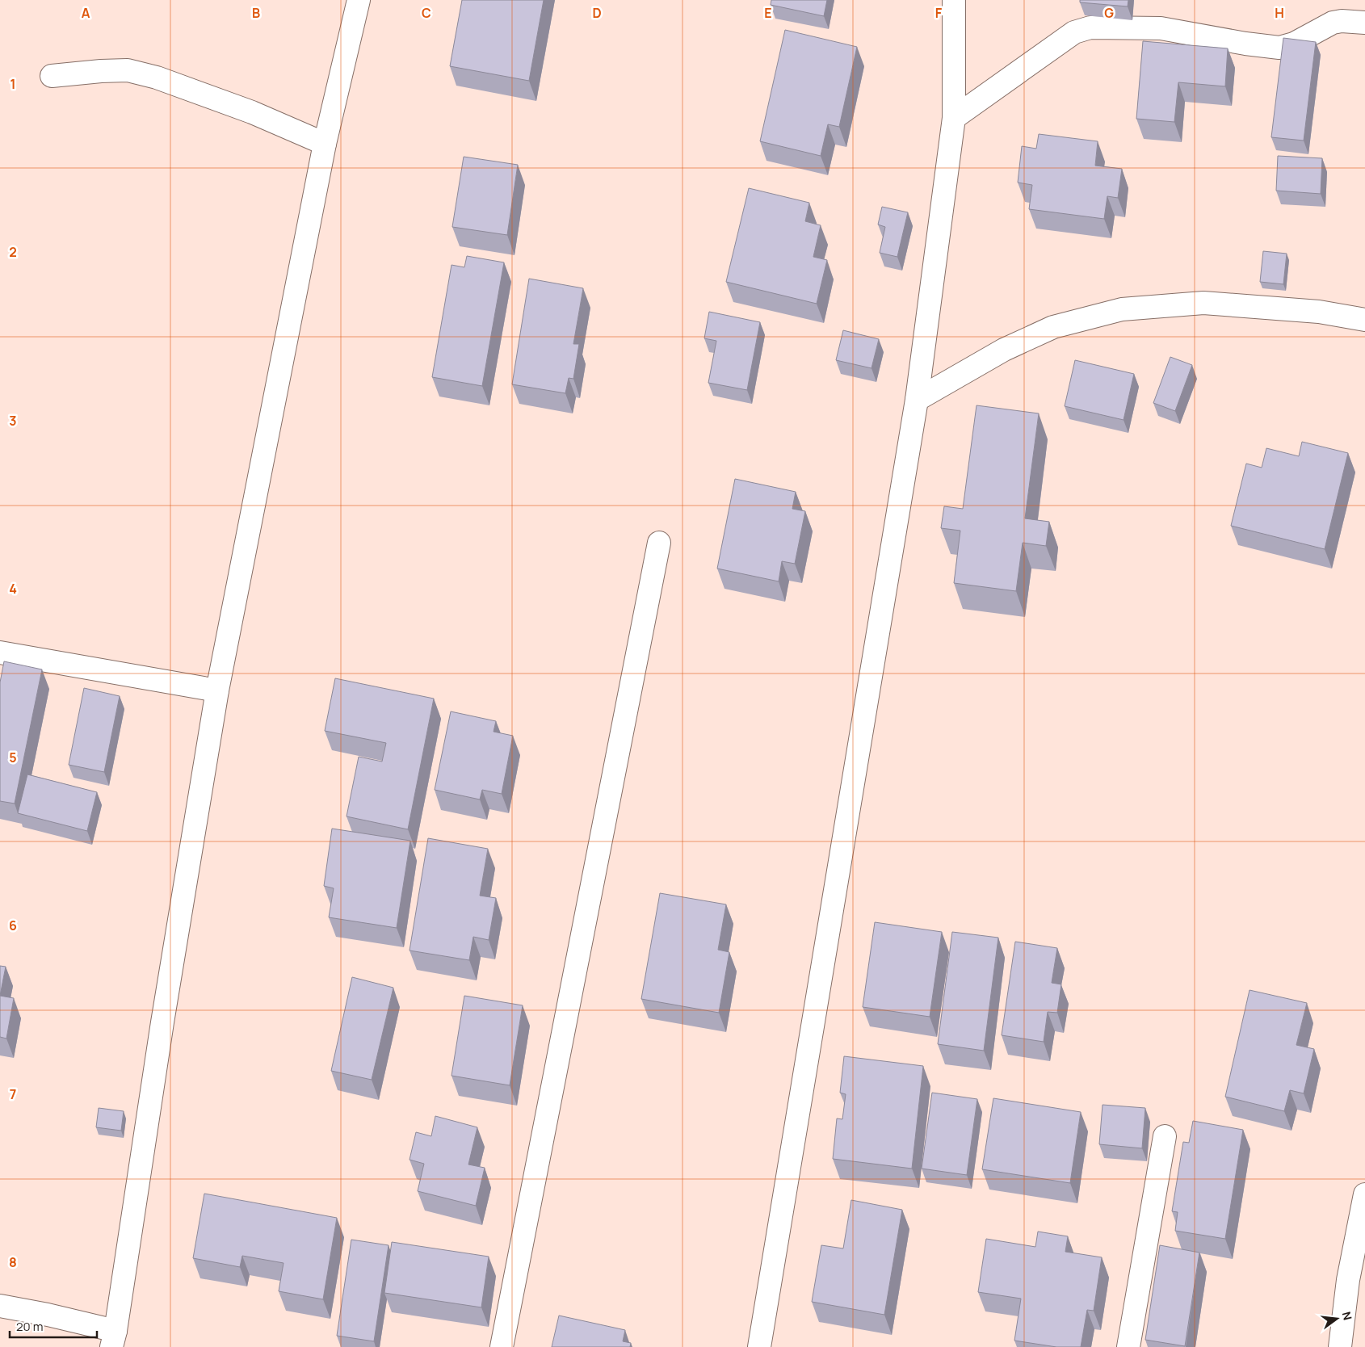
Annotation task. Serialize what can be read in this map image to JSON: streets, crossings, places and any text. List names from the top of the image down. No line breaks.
{"scale_bar":"20 m","north":"right","grid":{"columns":["A","B","C","D","E","F","G","H"],"rows":["1","2","3","4","5","6","7","8"]}}
